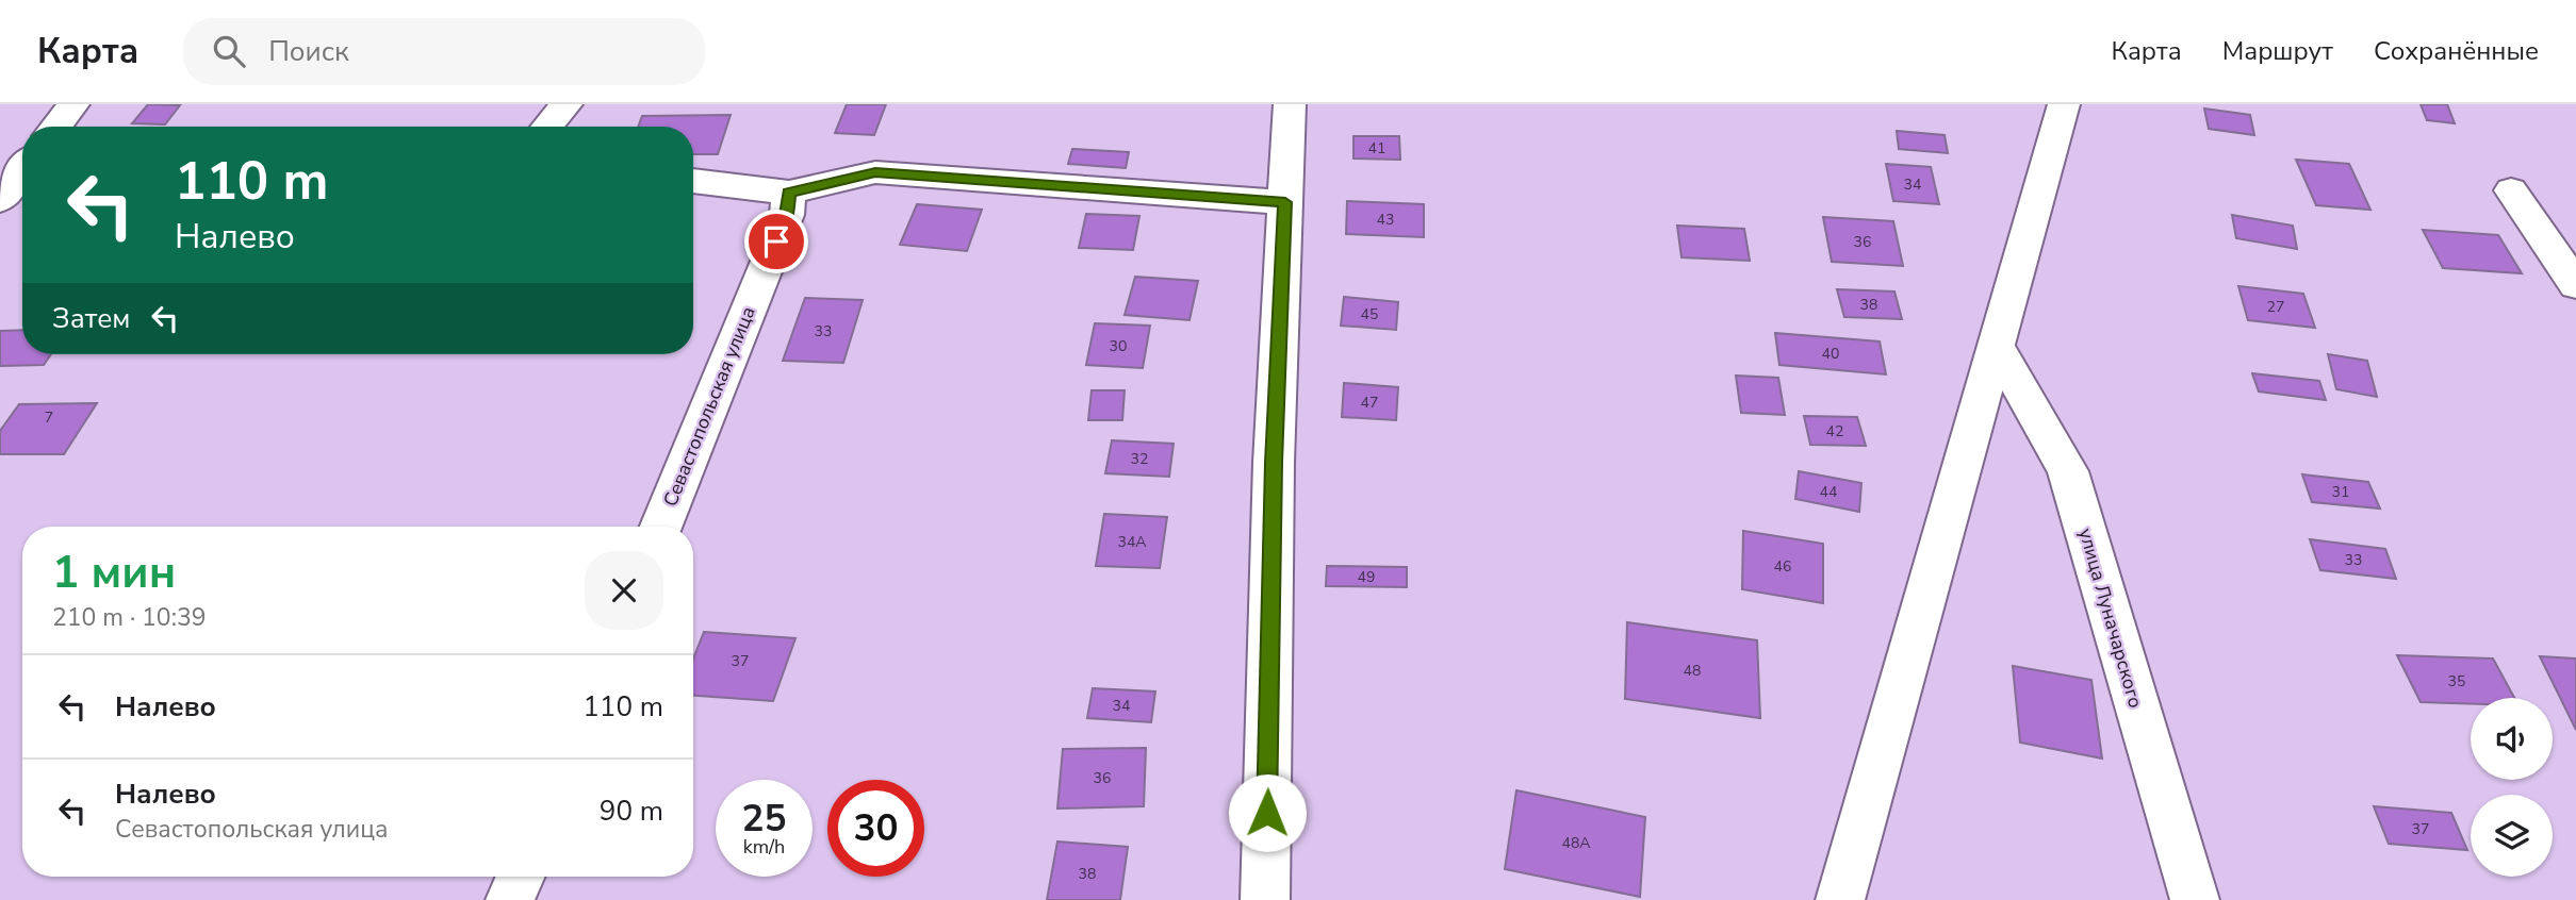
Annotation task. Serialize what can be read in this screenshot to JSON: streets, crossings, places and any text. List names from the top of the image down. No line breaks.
{"streets":{"street":["Севастопольская улица","улица Луначарского"]},"house_numbers":["41","34","43","36","38","27","45","33","30","40","47","7","42","32","44","31","34А","33","46","49","37","48","35","34","36","37","48А","38"],"page":{"header":"Карта","search":"Поиск","nav":["Карта","Маршрут","Сохранённые"],"turn":["110 m","Налево"],"then":"Затем","heading":["1 мин","210 m · 10:39"],"list":[{"name":"Налево","value":"110 m"},{"name":"Налево","note":"Севастопольская улица","value":"90 m"}],"speed":"25 km/h","limit":"30"}}
